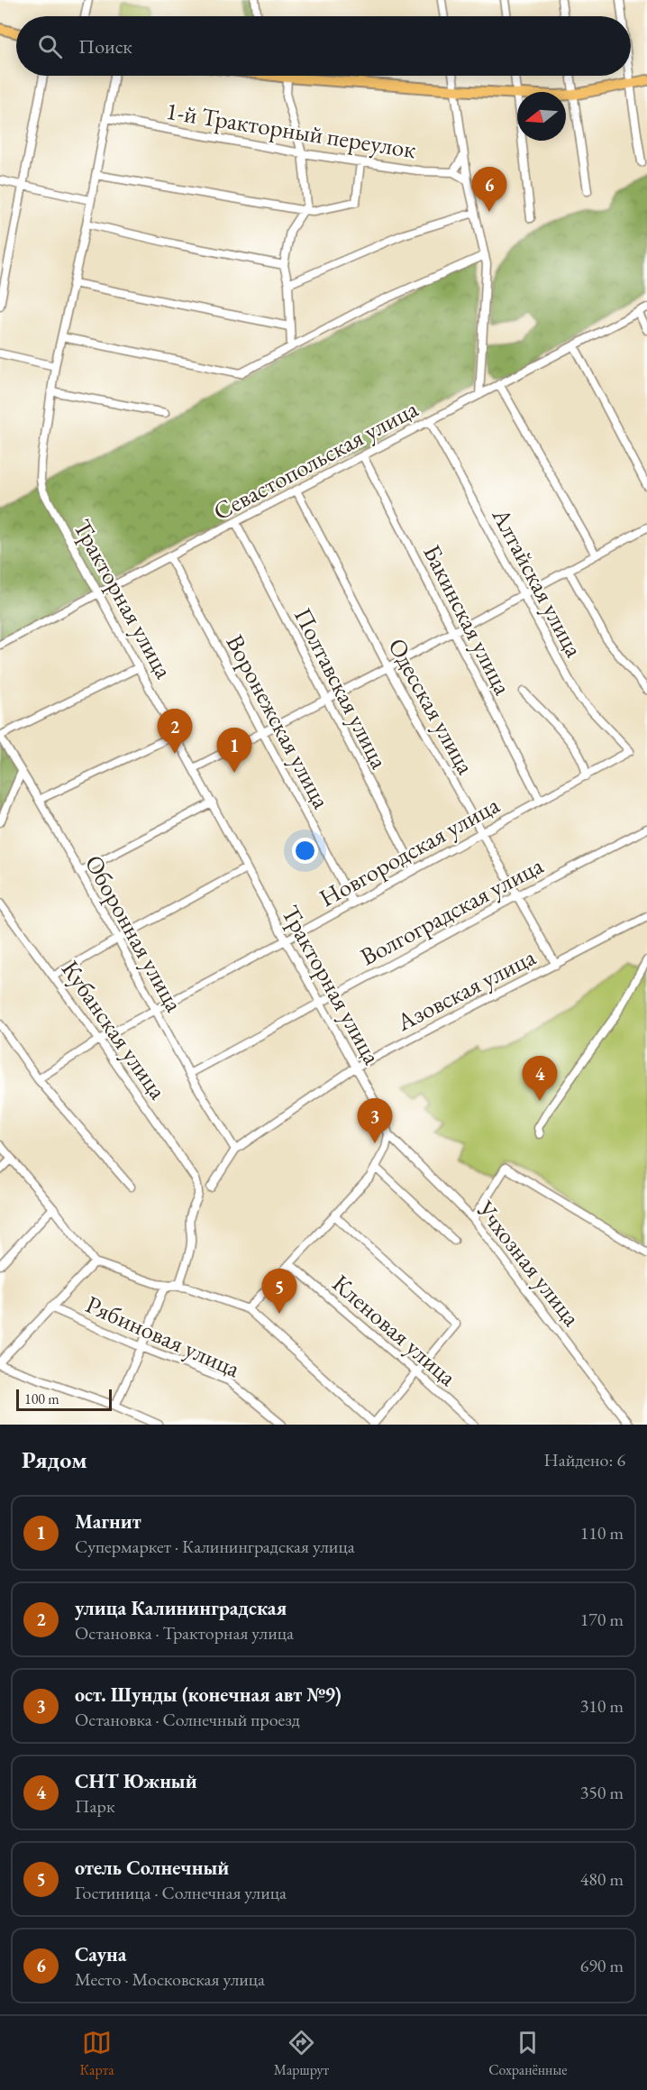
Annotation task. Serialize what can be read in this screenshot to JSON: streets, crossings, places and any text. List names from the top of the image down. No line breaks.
{"streets":{"street":["1-й Тракторный переулок","Севастопольская улица","Алтайская улица","Тракторная улица","Бакинская улица","Полтавская улица","Одесская улица","Воронежская улица","Новгородская улица","Волгоградская улица","Оборонная улица","Азовская улица","Кубанская улица","Учхозная улица","Кленовая улица","Рябиновая улица"]},"crossings":[["1-й Тракторный переулок","Тракторная улица"],["Севастопольская улица","Алтайская улица"],["Севастопольская улица","Тракторная улица"],["Севастопольская улица","Бакинская улица"],["Севастопольская улица","Полтавская улица"],["Севастопольская улица","Одесская улица"],["Севастопольская улица","Воронежская улица"],["Алтайская улица","Новгородская улица"],["Тракторная улица","Новгородская улица"],["Тракторная улица","Волгоградская улица"],["Тракторная улица","Азовская улица"],["Тракторная улица","Учхозная улица"],["Бакинская улица","Новгородская улица"],["Полтавская улица","Новгородская улица"],["Одесская улица","Новгородская улица"],["Одесская улица","Волгоградская улица"],["Одесская улица","Азовская улица"],["Воронежская улица","Новгородская улица"],["Новгородская улица","Оборонная улица"],["Новгородская улица","Кубанская улица"],["Волгоградская улица","Оборонная улица"],["Оборонная улица","Азовская улица"]],"scale_bar":"100 m","north":"left","page":{"search":"Поиск","pins":["6","2","1","4","3","5"],"scale":"100 m","heading":["Рядом","Найдено: 6"],"list":[{"mark":"1","name":"Магнит","note":"Супермаркет · Калининградская улица","value":"110 m"},{"mark":"2","name":"улица Калининградская","note":"Остановка · Тракторная улица","value":"170 m"},{"mark":"3","name":"ост. Шунды (конечная авт №9)","note":"Остановка · Солнечный проезд","value":"310 m"},{"mark":"4","name":"СНТ Южный","note":"Парк","value":"350 m"},{"mark":"5","name":"отель Солнечный","note":"Гостиница · Солнечная улица","value":"480 m"},{"mark":"6","name":"Сауна","note":"Место · Московская улица","value":"690 m"}],"nav":["Карта","Маршрут","Сохранённые"]}}
